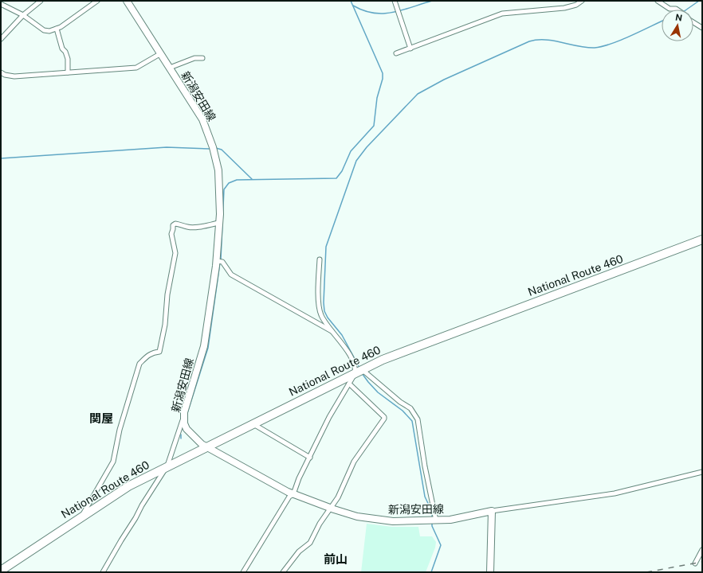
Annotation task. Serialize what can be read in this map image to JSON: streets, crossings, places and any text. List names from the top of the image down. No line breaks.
{"streets":{"highway":["National Route 460"],"main road":["新潟安田線"]},"crossings":[["新潟安田線","National Route 460"]],"districts":["関屋","前山"],"north":"top"}
